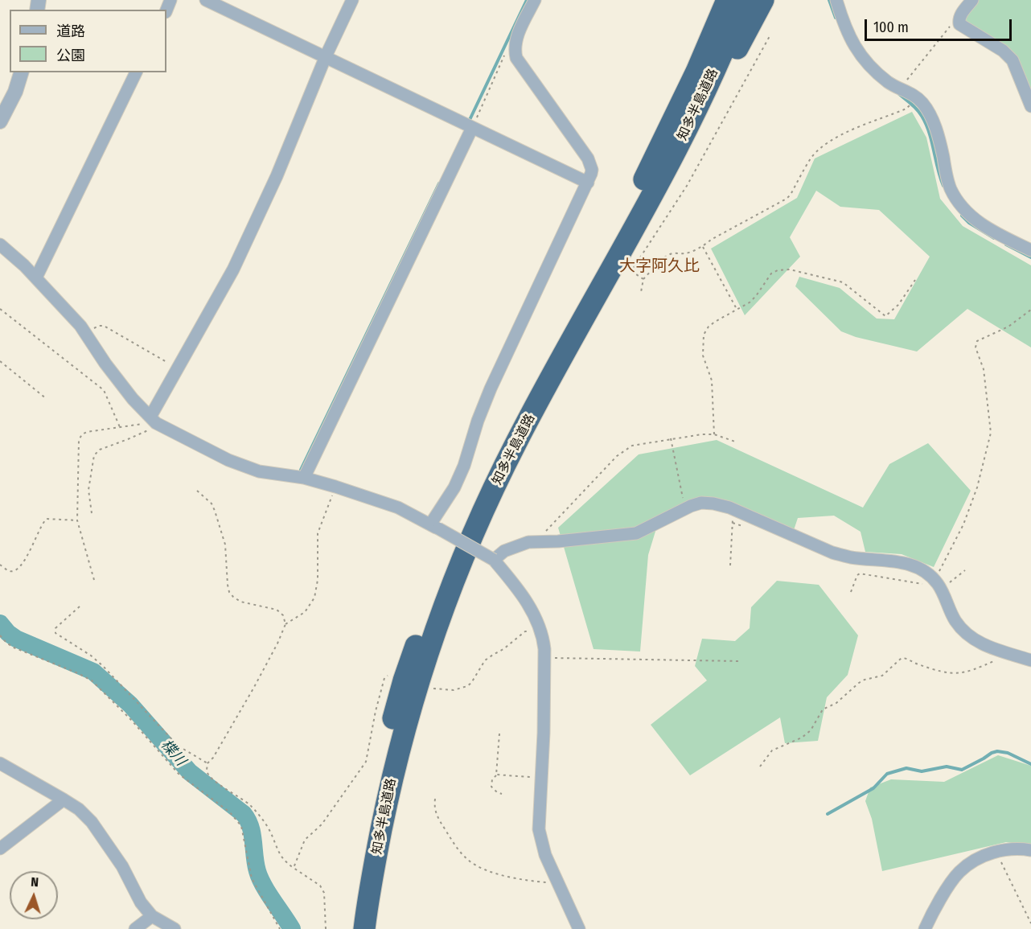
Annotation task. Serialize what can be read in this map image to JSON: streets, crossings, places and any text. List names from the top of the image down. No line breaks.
{"streets":{"highway":["知多半島道路"]},"districts":["大字阿久比"],"water":["楪川"],"legend":["道路","公園"],"scale_bar":"100 m","north":"top"}
